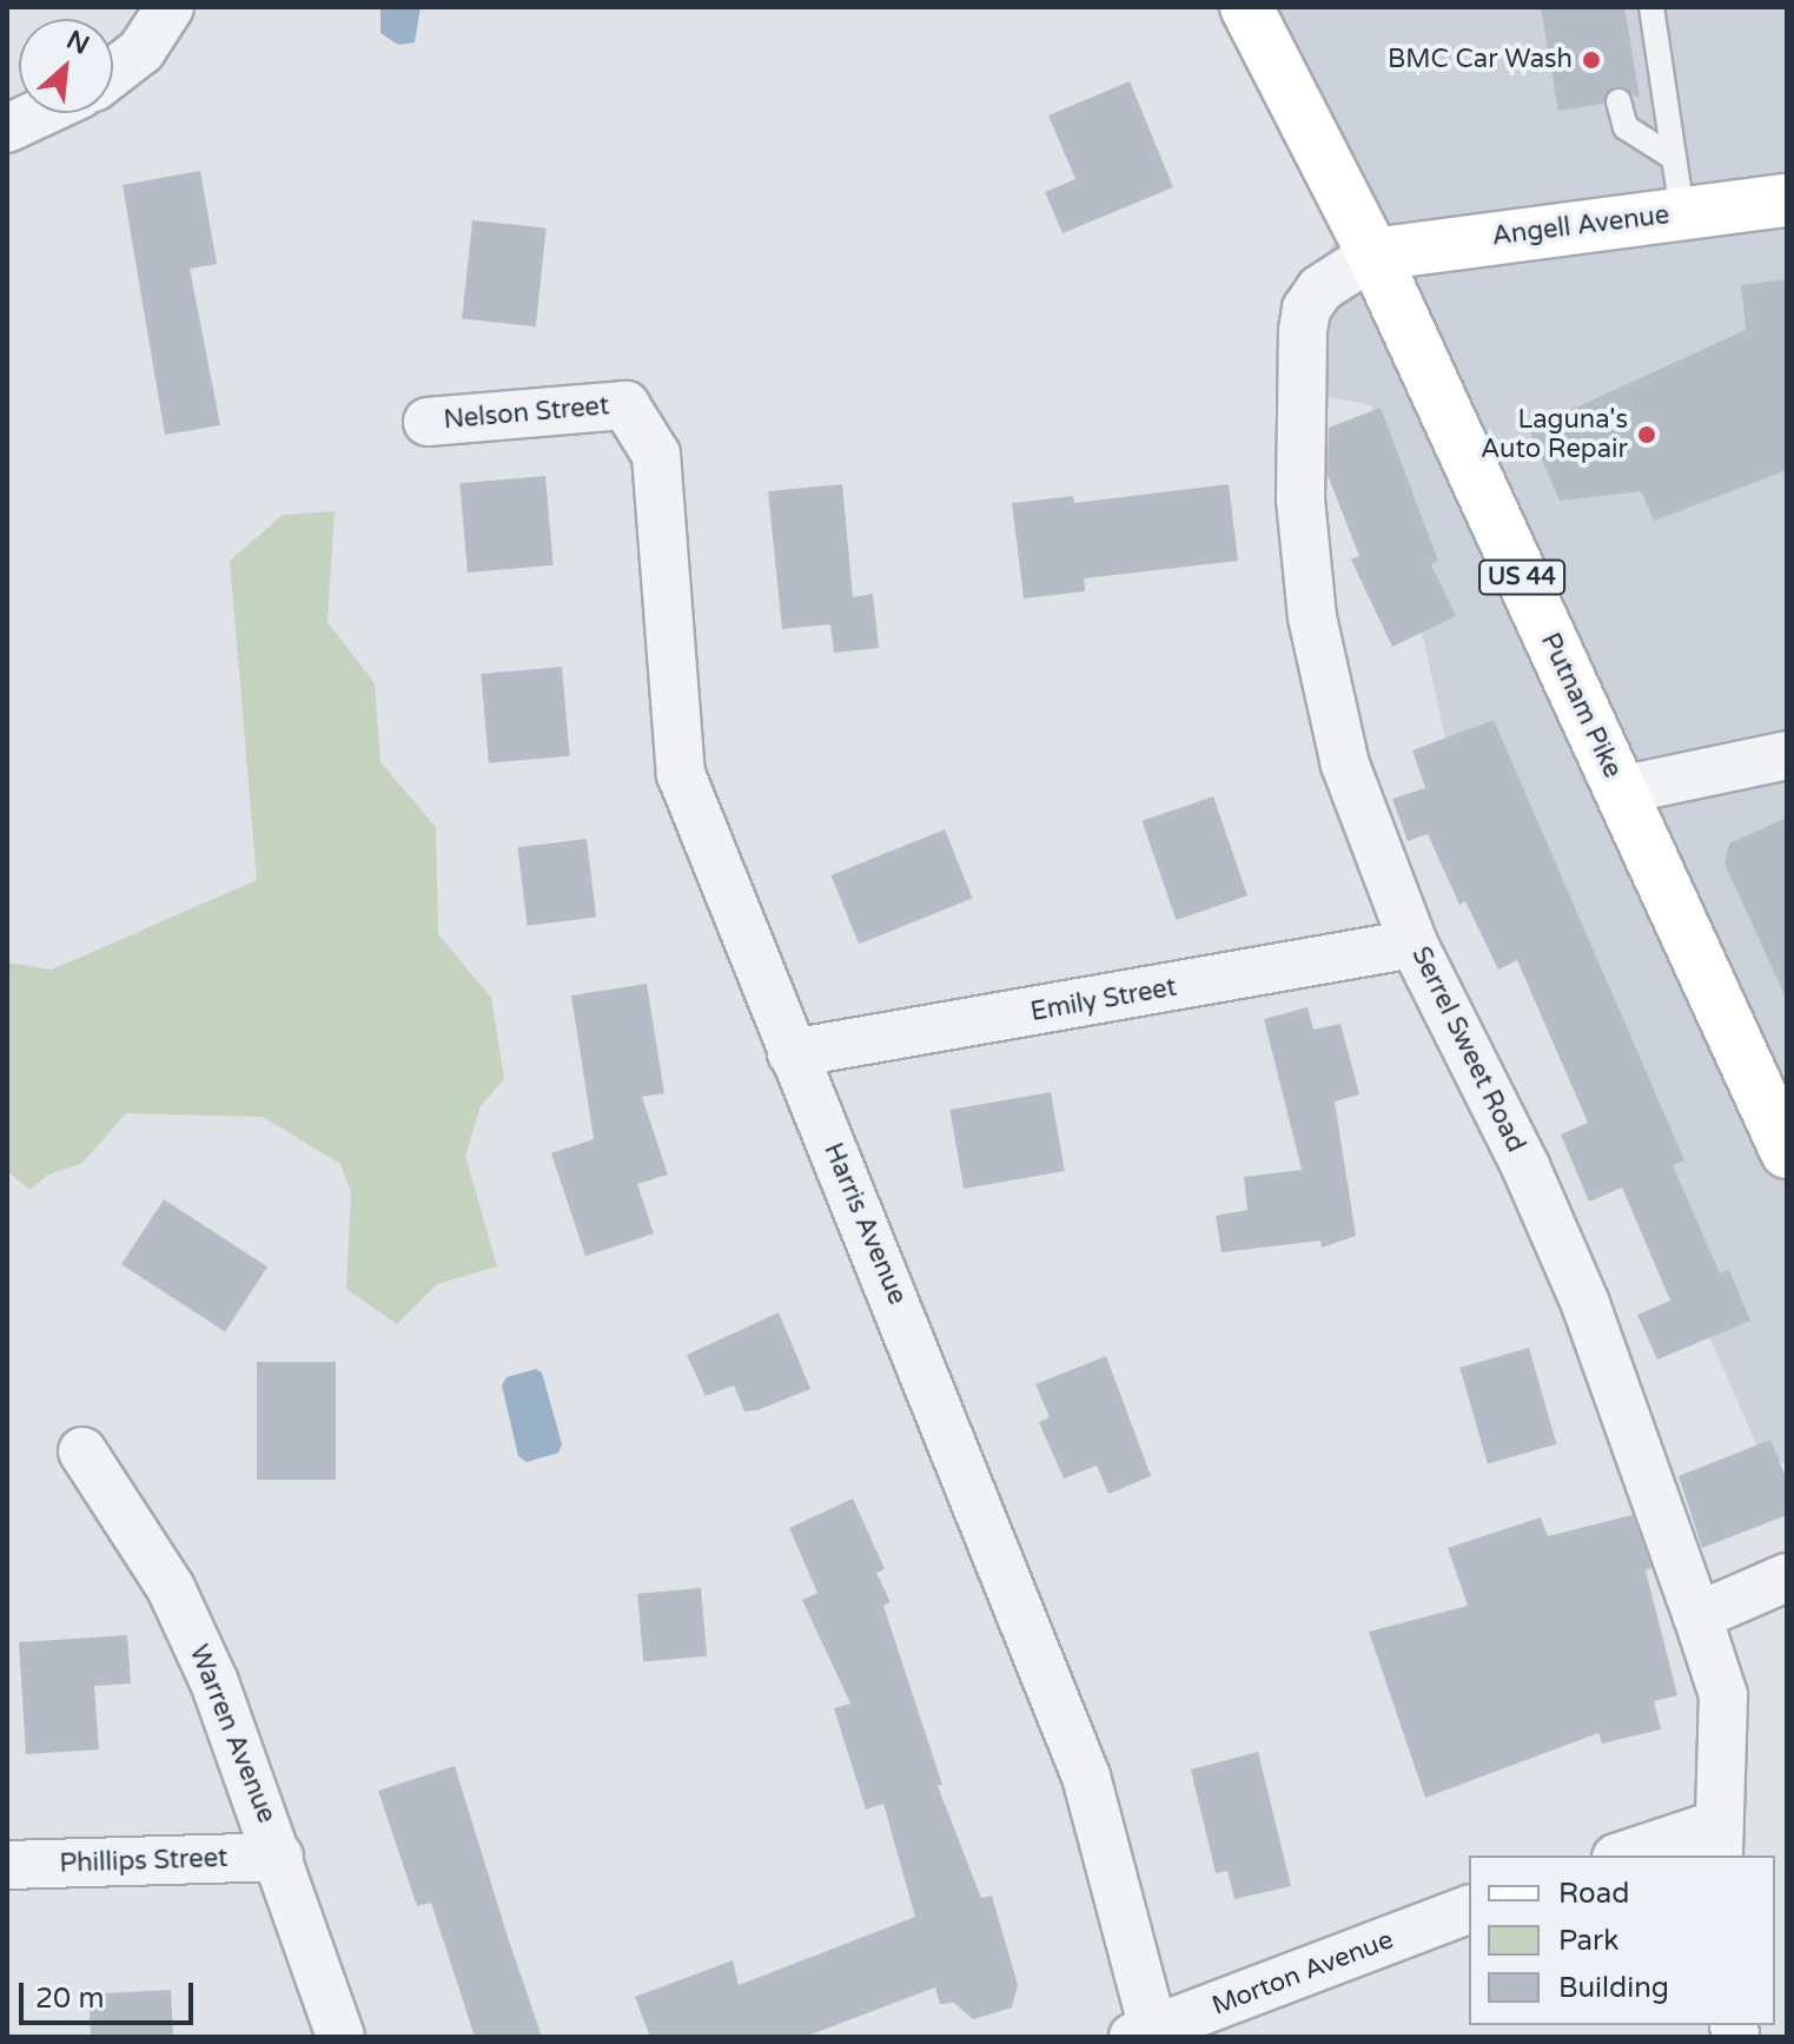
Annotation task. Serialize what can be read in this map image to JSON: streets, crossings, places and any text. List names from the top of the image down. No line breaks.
{"streets":{"main road":["Angell Avenue","US 44","Putnam Pike"],"street":["Nelson Street","Emily Street","Serrel Sweet Road","Harris Avenue","Warren Avenue","Phillips Street","Morton Avenue"]},"crossings":[["Angell Avenue","Putnam Pike"],["Angell Avenue","Serrel Sweet Road"],["Nelson Street","Harris Avenue"],["Putnam Pike","Serrel Sweet Road"],["Emily Street","Serrel Sweet Road"],["Emily Street","Harris Avenue"],["Harris Avenue","Morton Avenue"],["Warren Avenue","Phillips Street"]],"places":["BMC Car Wash","Laguna's Auto Repair"],"legend":["Road","Park","Building"],"scale_bar":"20 m","north":"top right"}
